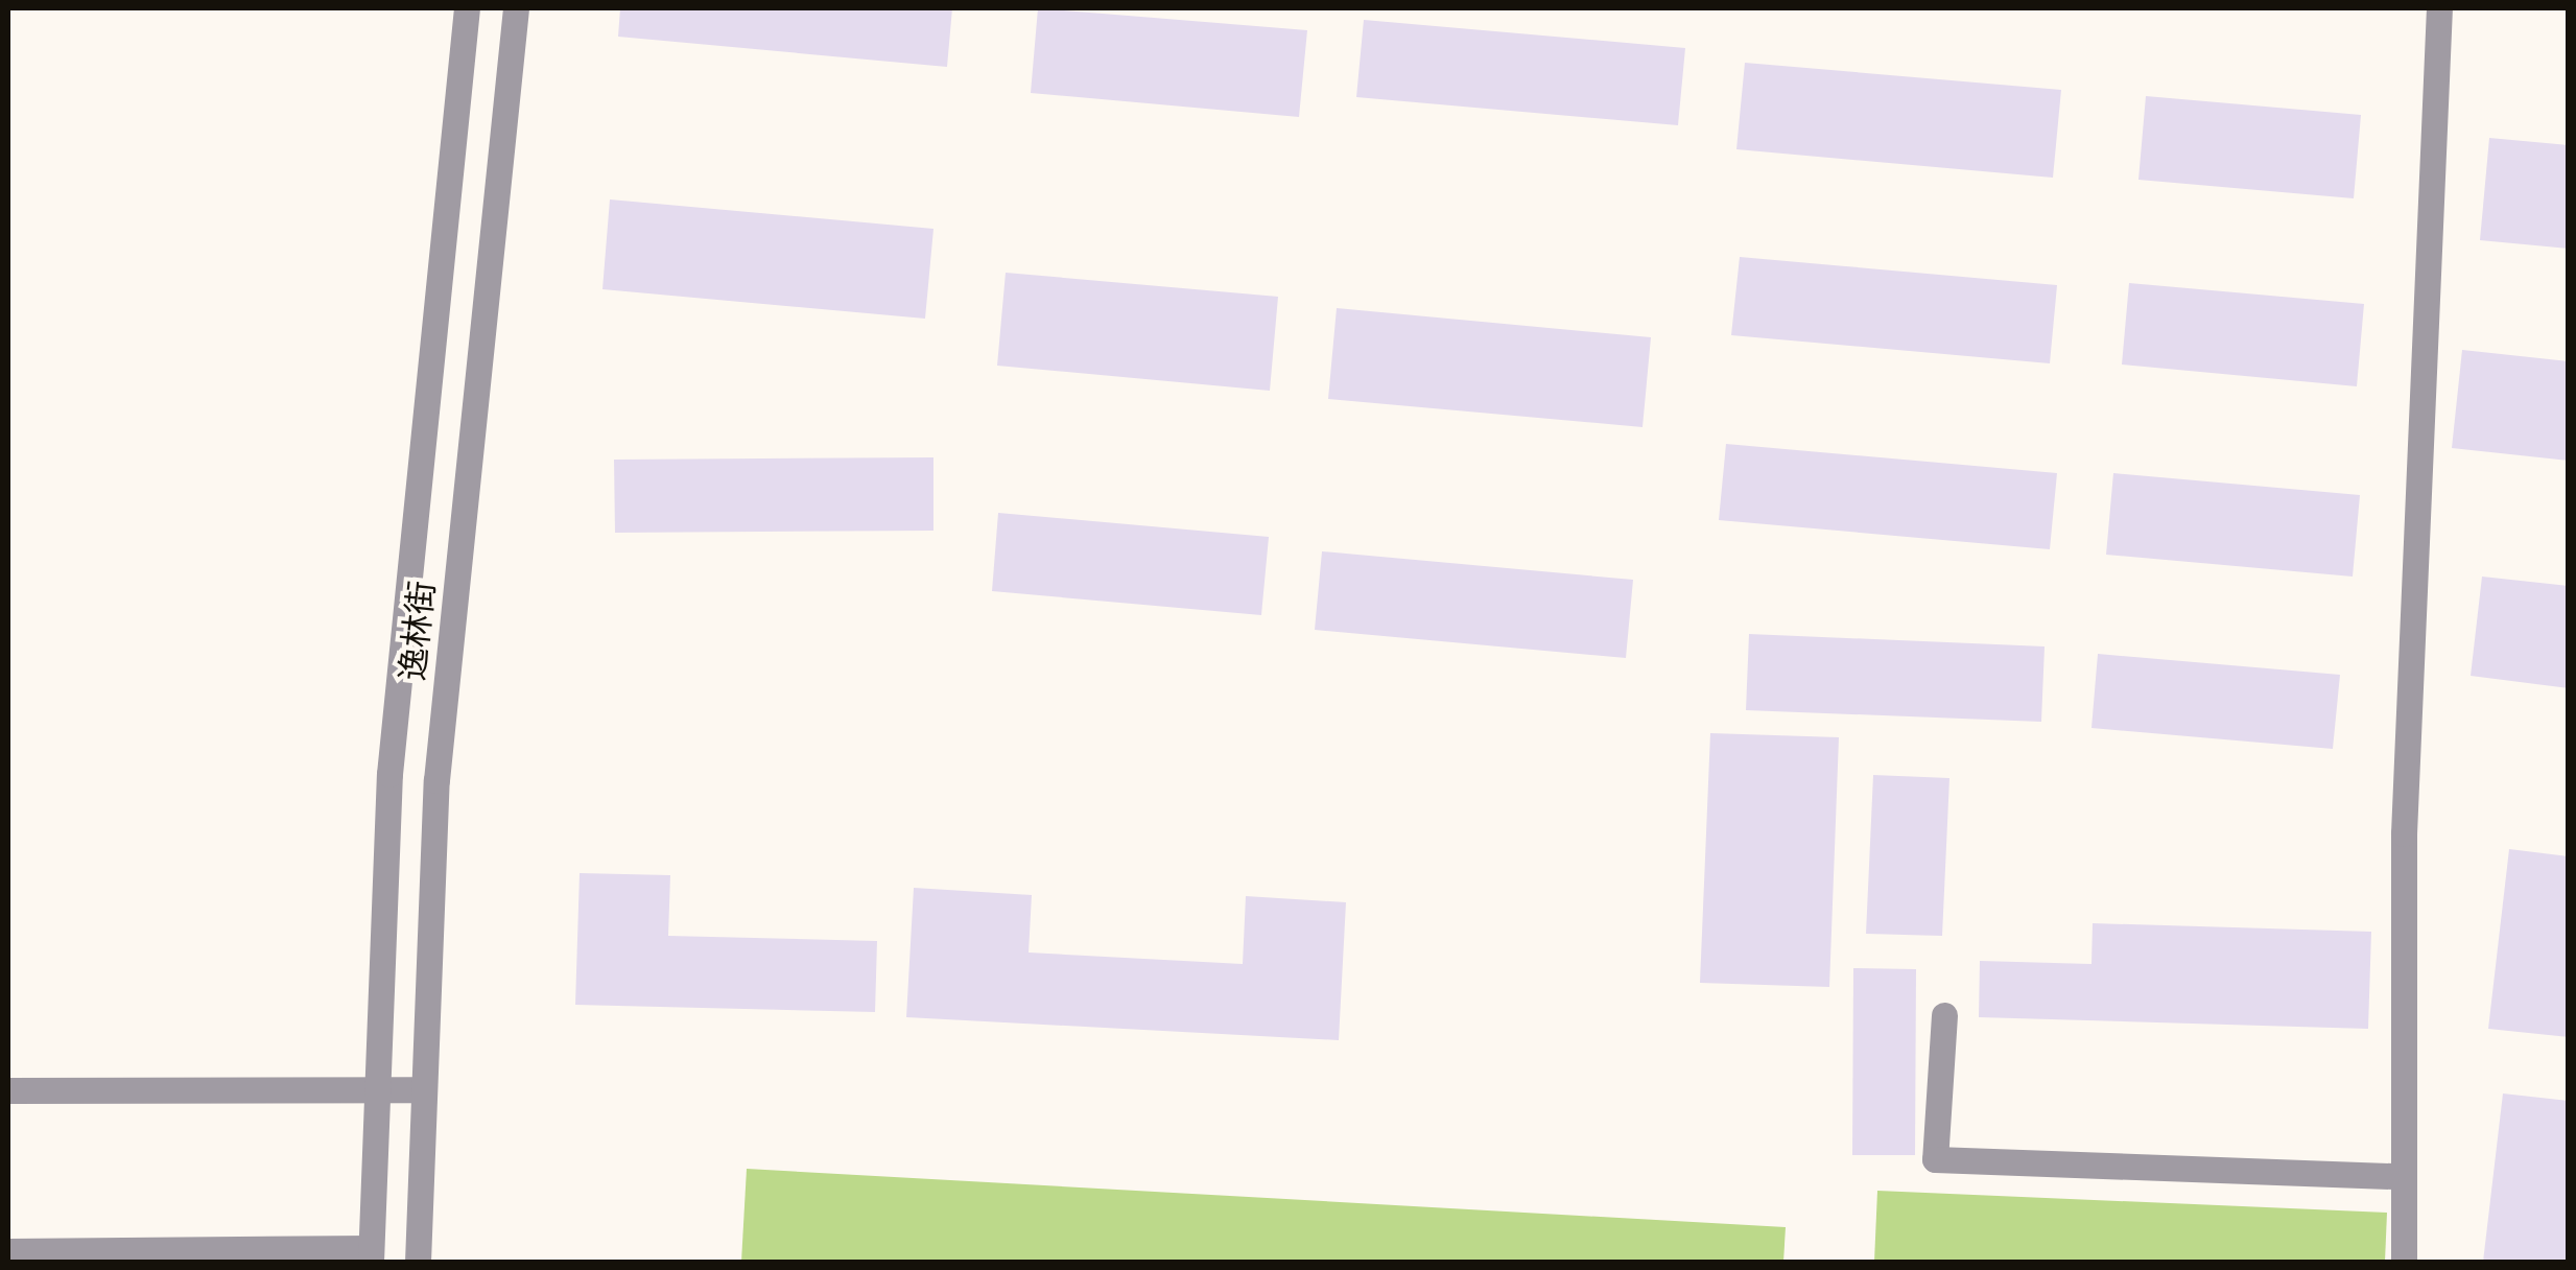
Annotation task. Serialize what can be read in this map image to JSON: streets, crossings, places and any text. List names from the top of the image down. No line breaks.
{"streets":{"street":["逸林街"]}}
